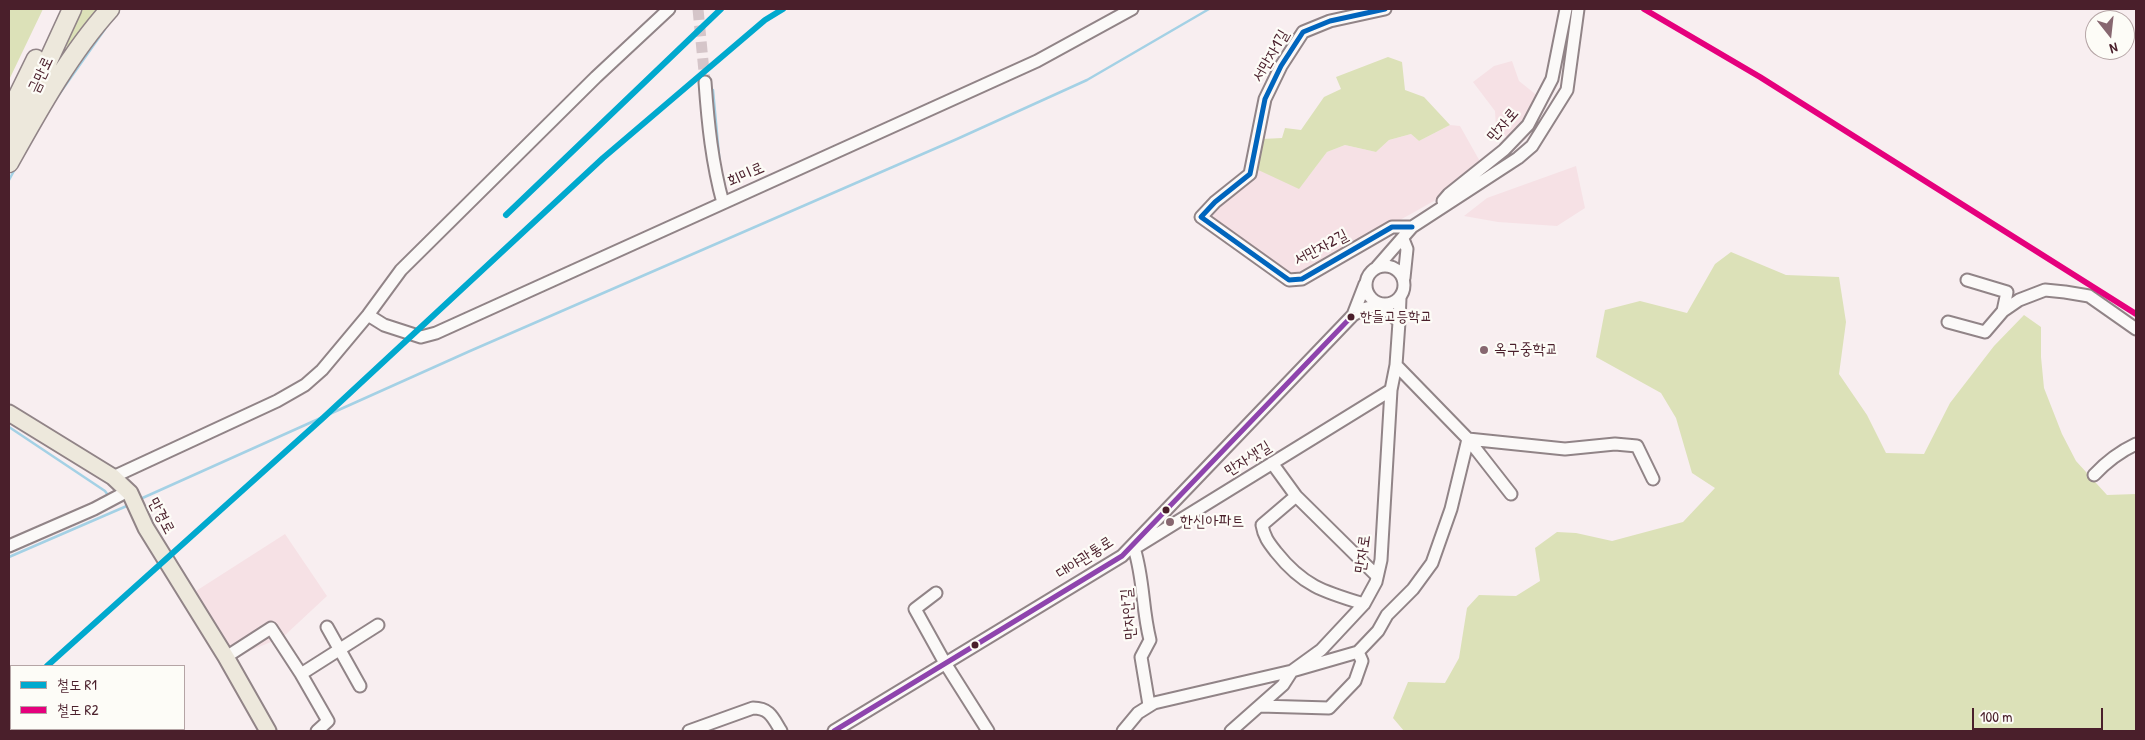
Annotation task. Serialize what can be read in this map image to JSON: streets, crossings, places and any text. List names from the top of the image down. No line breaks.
{"streets":{"highway":["금만로"],"main road":["만경로"],"street":["서만자1길","만자로","회미로","서만자2길","만자샛길","대야관통로","만자안길"]},"crossings":[["서만자1길","서만자2길"],["만자로","서만자2길"],["만자로","만자샛길"],["만자샛길","대야관통로"],["만자샛길","만자안길"]],"places":["한들고등학교","옥구중학교","한신아파트"],"lines":["rail line R1","rail line R2"],"legend":["철도 R1","철도 R2"],"scale_bar":"100 m","north":"bottom"}
